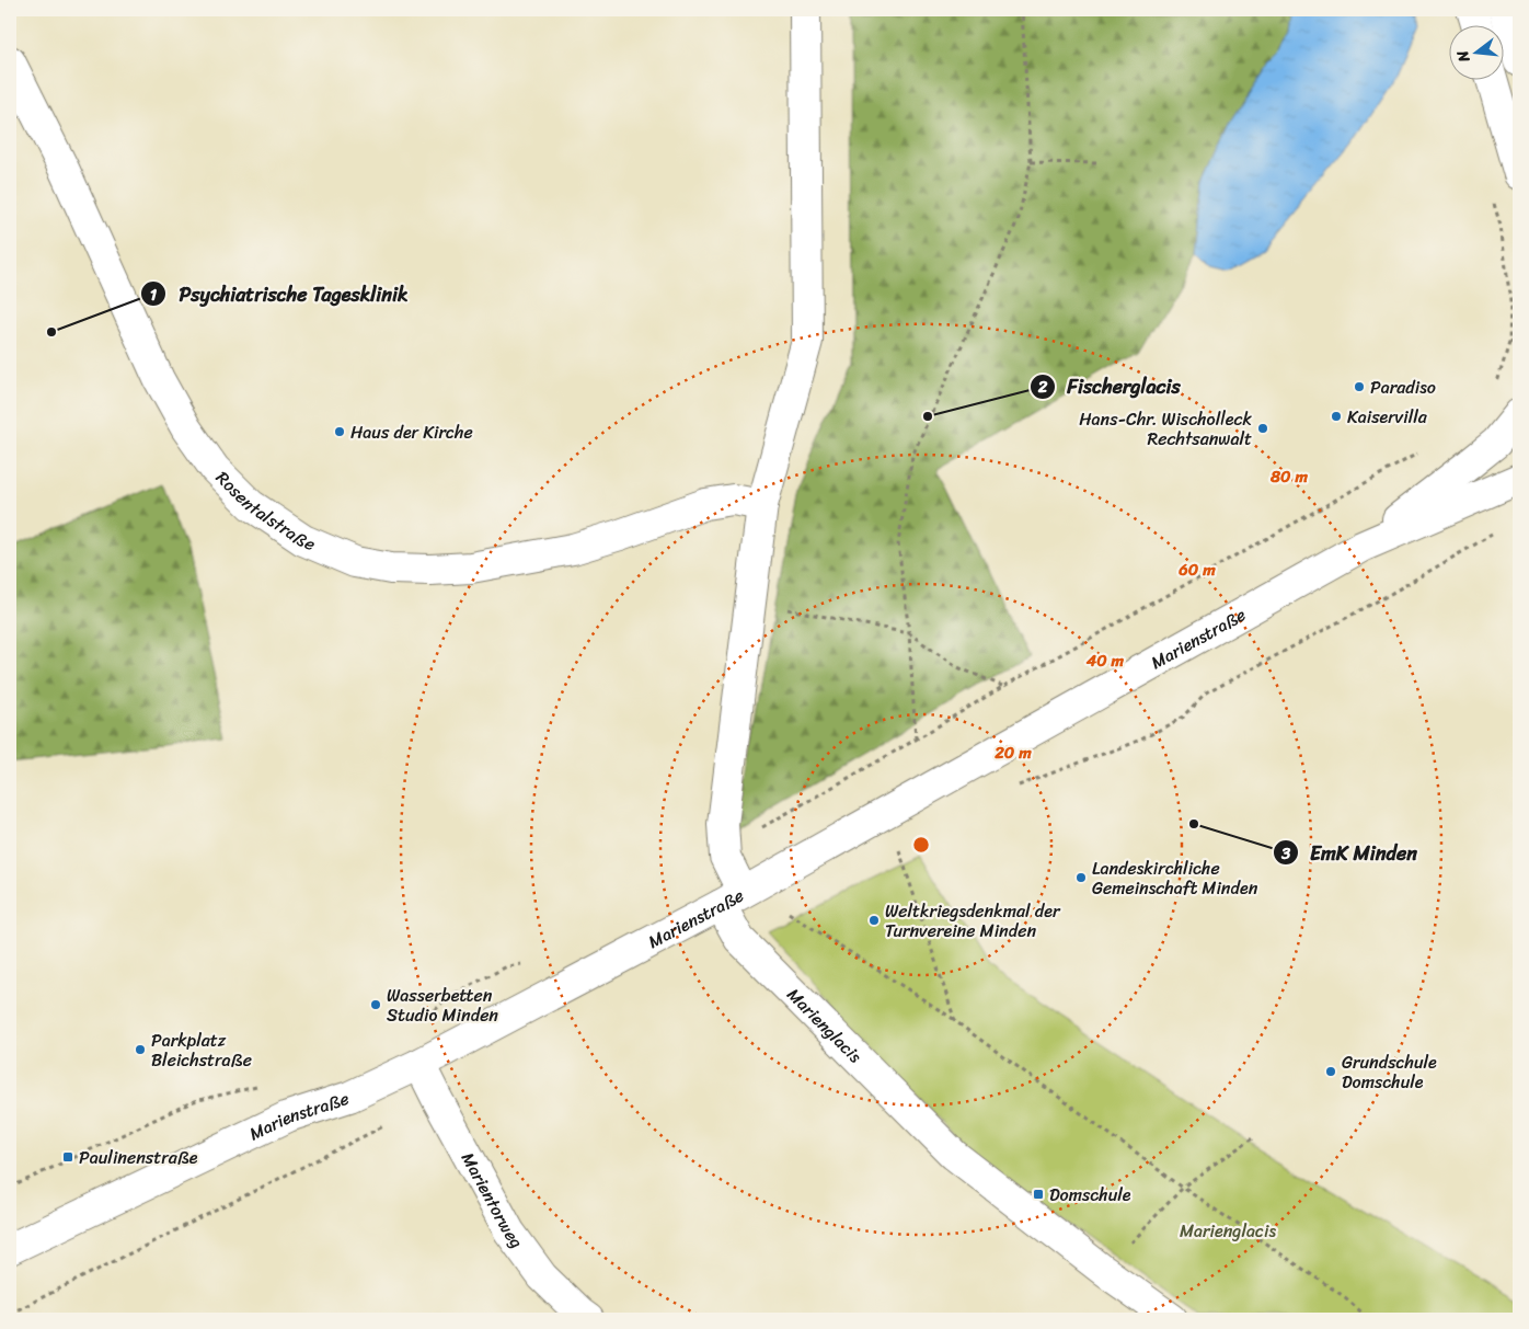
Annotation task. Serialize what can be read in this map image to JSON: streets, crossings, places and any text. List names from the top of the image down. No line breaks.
{"streets":{"street":["Rosentalstraße","Marienstraße","Marienglacis","Marientorweg"]},"crossings":[["Marienstraße","Marienglacis"],["Marienstraße","Marientorweg"]],"parks":["Marienglacis"],"places":{"other":["Psychiatrische Tagesklinik","Paradiso","Fischerglacis","Kaiservilla","Hans-Chr. Wischolleck Rechtsanwalt","Haus der Kirche","EmK Minden","Landeskirchliche Gemeinschaft Minden","Weltkriegsdenkmal der Turnvereine Minden","Wasserbetten Studio Minden","Parkplatz Bleichstraße","Grundschule Domschule"],"transit":["Paulinenstraße","Domschule"]},"north":"left","rings":["80 m","60 m","40 m","20 m"]}
